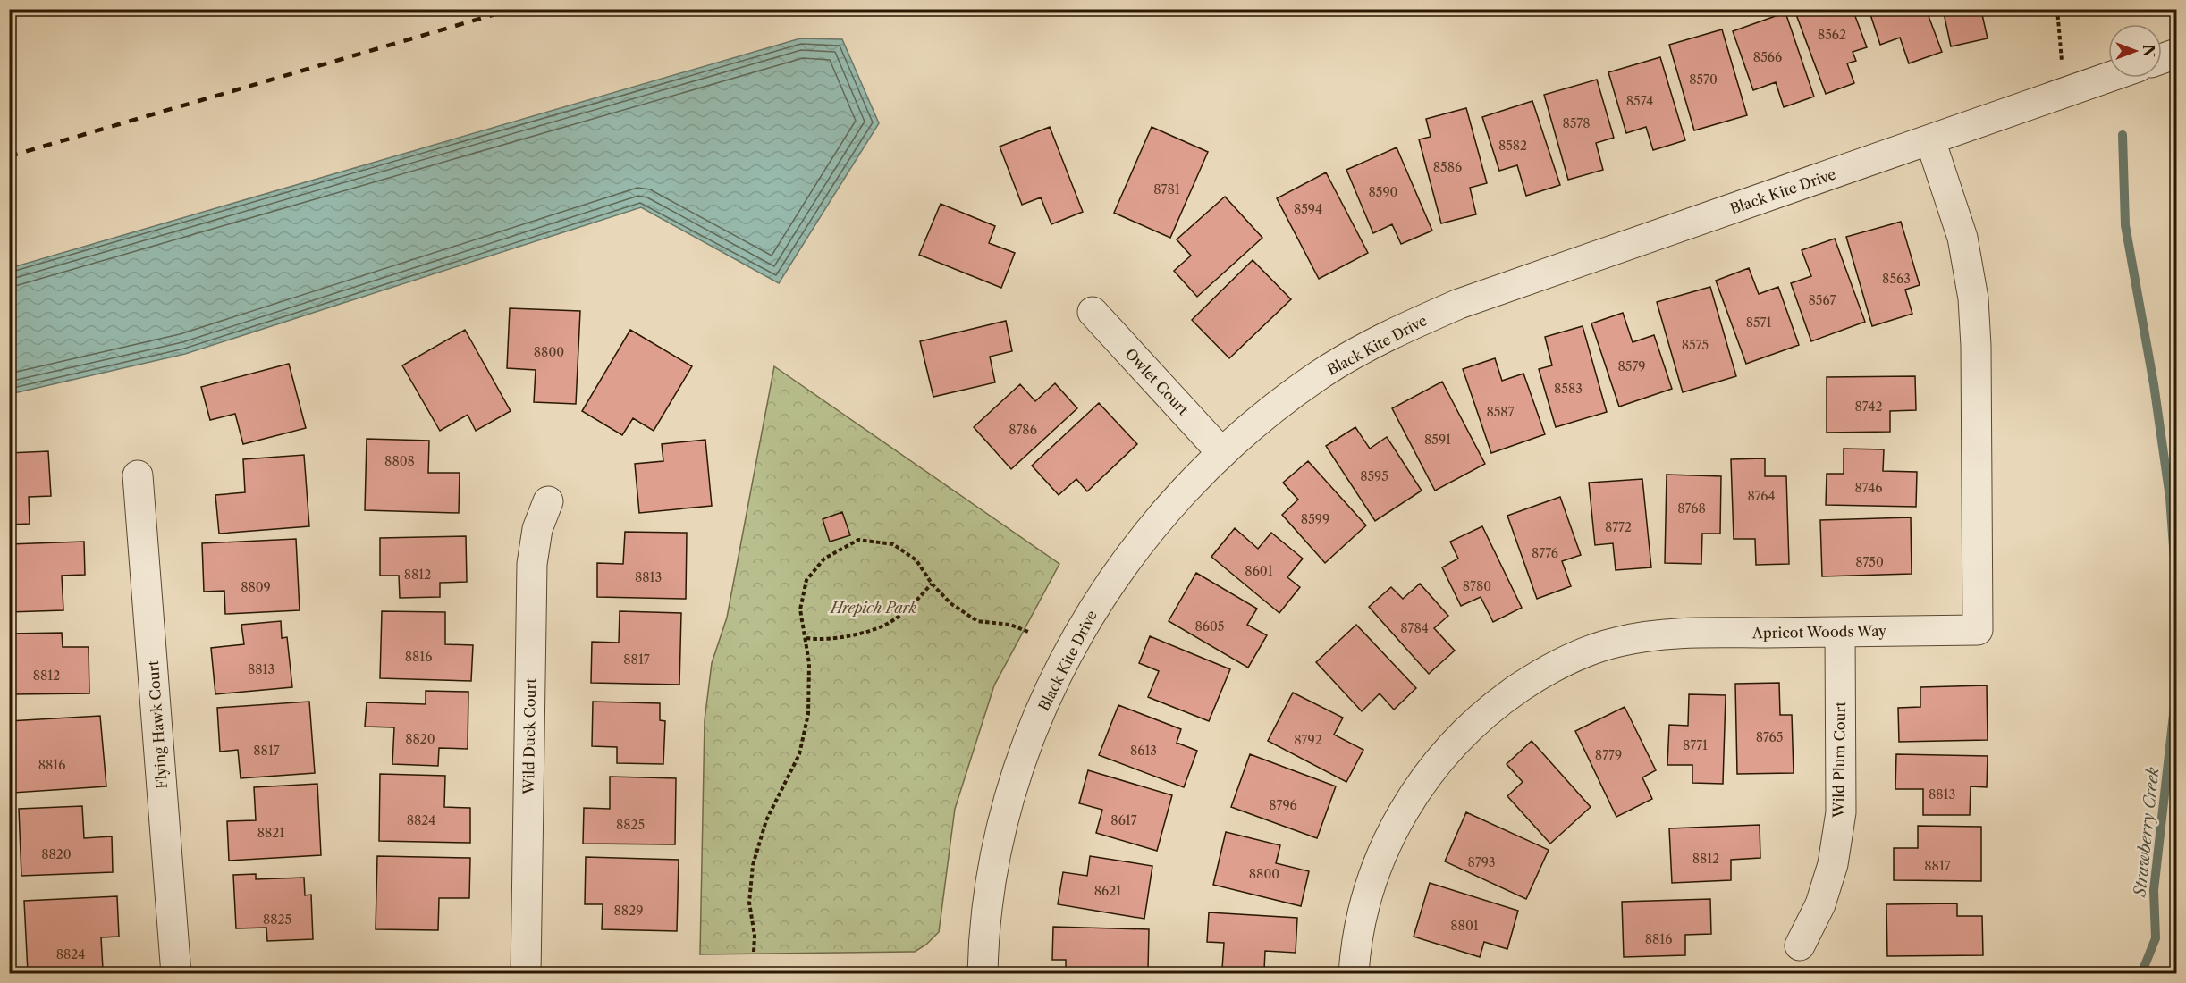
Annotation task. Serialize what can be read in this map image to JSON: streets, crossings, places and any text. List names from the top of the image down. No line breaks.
{"streets":{"street":["Black Kite Drive","Owlet Court","Apricot Woods Way","Flying Hawk Court","Wild Duck Court","Wild Plum Court"]},"crossings":[["Black Kite Drive","Owlet Court"],["Black Kite Drive","Apricot Woods Way"],["Apricot Woods Way","Wild Plum Court"]],"water":["Strawberry Creek"],"parks":["Hrepich Park"],"house_numbers":["8562","8566","8570","8574","8578","8582","8586","8781","8590","8594","8563","8567","8571","8575","8800","8579","8583","8742","8587","8786","8591","8808","8595","8746","8764","8768","8599","8772","8776","8750","8601","8812","8813","8780","8809","8605","8784","8816","8817","8813","8812","8765","8820","8792","8771","8817","8613","8779","8816","8813","8796","8824","8617","8825","8821","8820","8812","8793","8817","8800","8621","8829","8825","8801","8816","8824"],"north":"right"}
